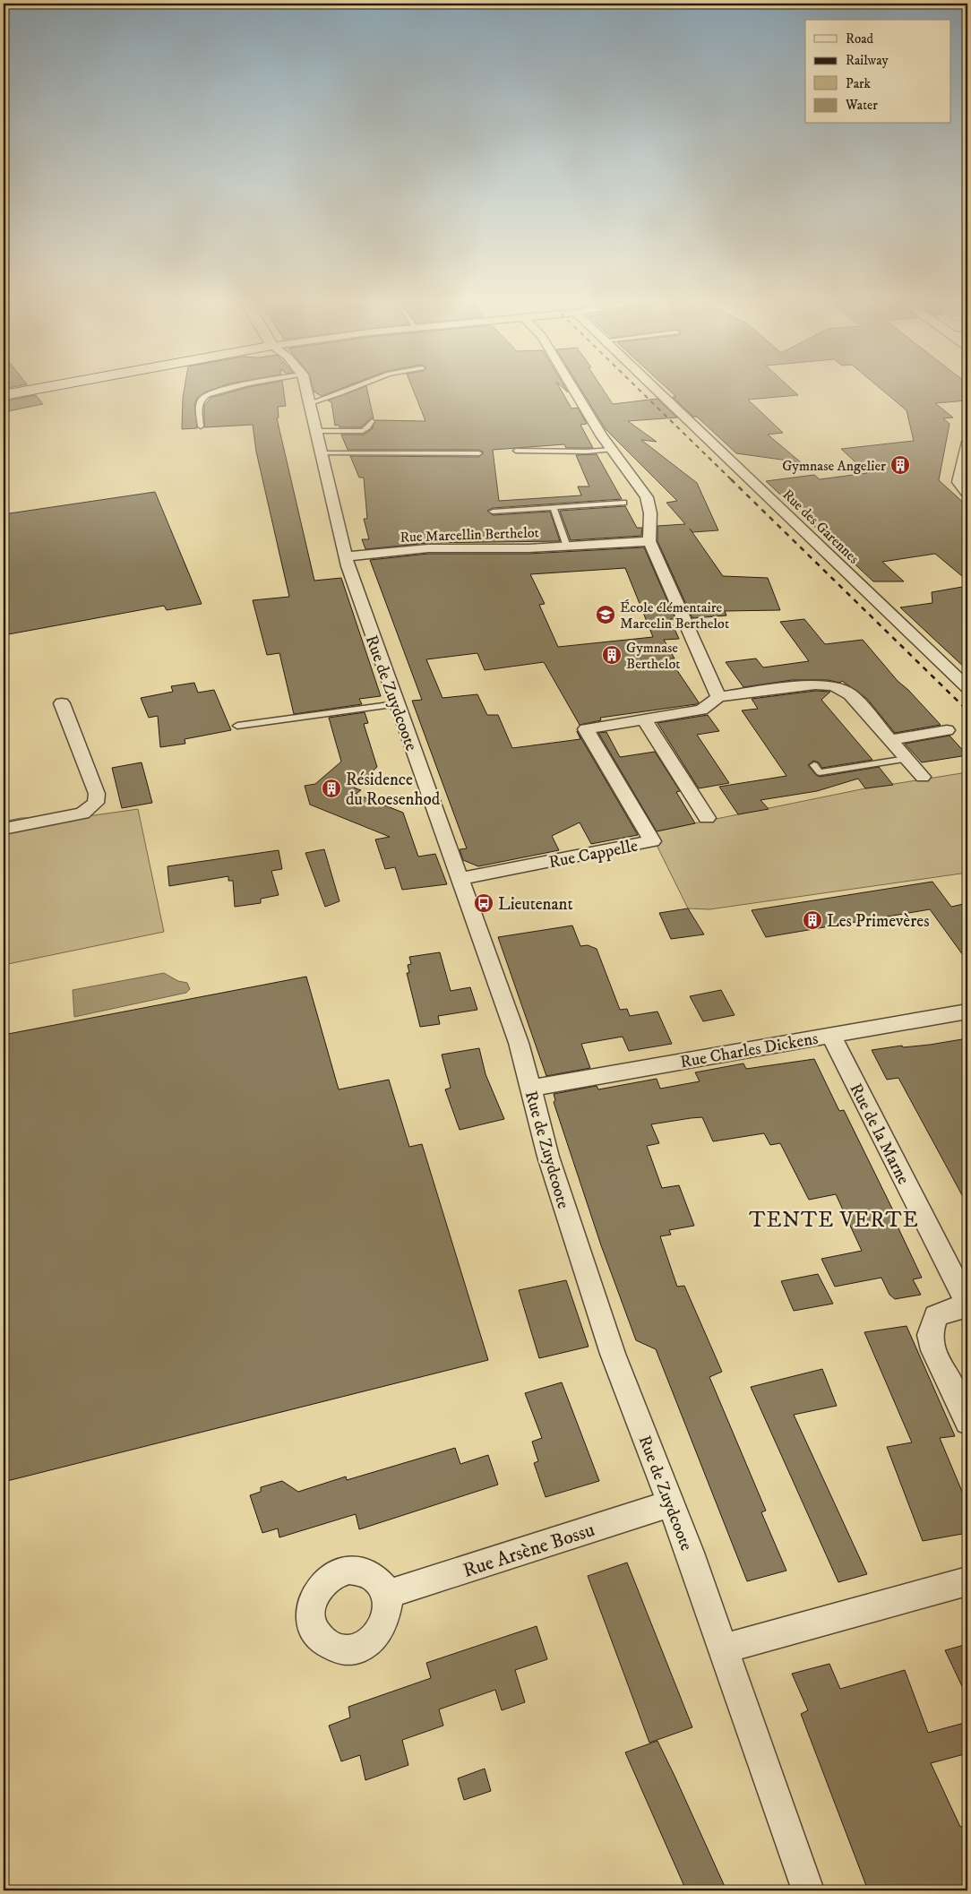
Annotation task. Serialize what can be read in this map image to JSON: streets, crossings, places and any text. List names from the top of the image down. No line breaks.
{"streets":{"street":["Rue des Garennes","Rue Marcellin Berthelot","Rue de Zuydcoote","Rue Cappelle","Rue Charles Dickens","Rue de la Marne","Rue Arsène Bossu"]},"crossings":[["Rue Marcellin Berthelot","Rue de Zuydcoote"],["Rue de Zuydcoote","Rue Cappelle"],["Rue de Zuydcoote","Rue Charles Dickens"],["Rue de Zuydcoote","Rue Arsène Bossu"],["Rue Charles Dickens","Rue de la Marne"]],"districts":["TENTE VERTE"],"places":{"building":["Gymnase Angelier","Gymnase Berthelot","Résidence du Roesenhod","Les Primevères"],"school or university":["École élémentaire Marcelin Berthelot"],"bus stop":["Lieutenant"]},"legend":["Road","Railway","Park","Water"]}
